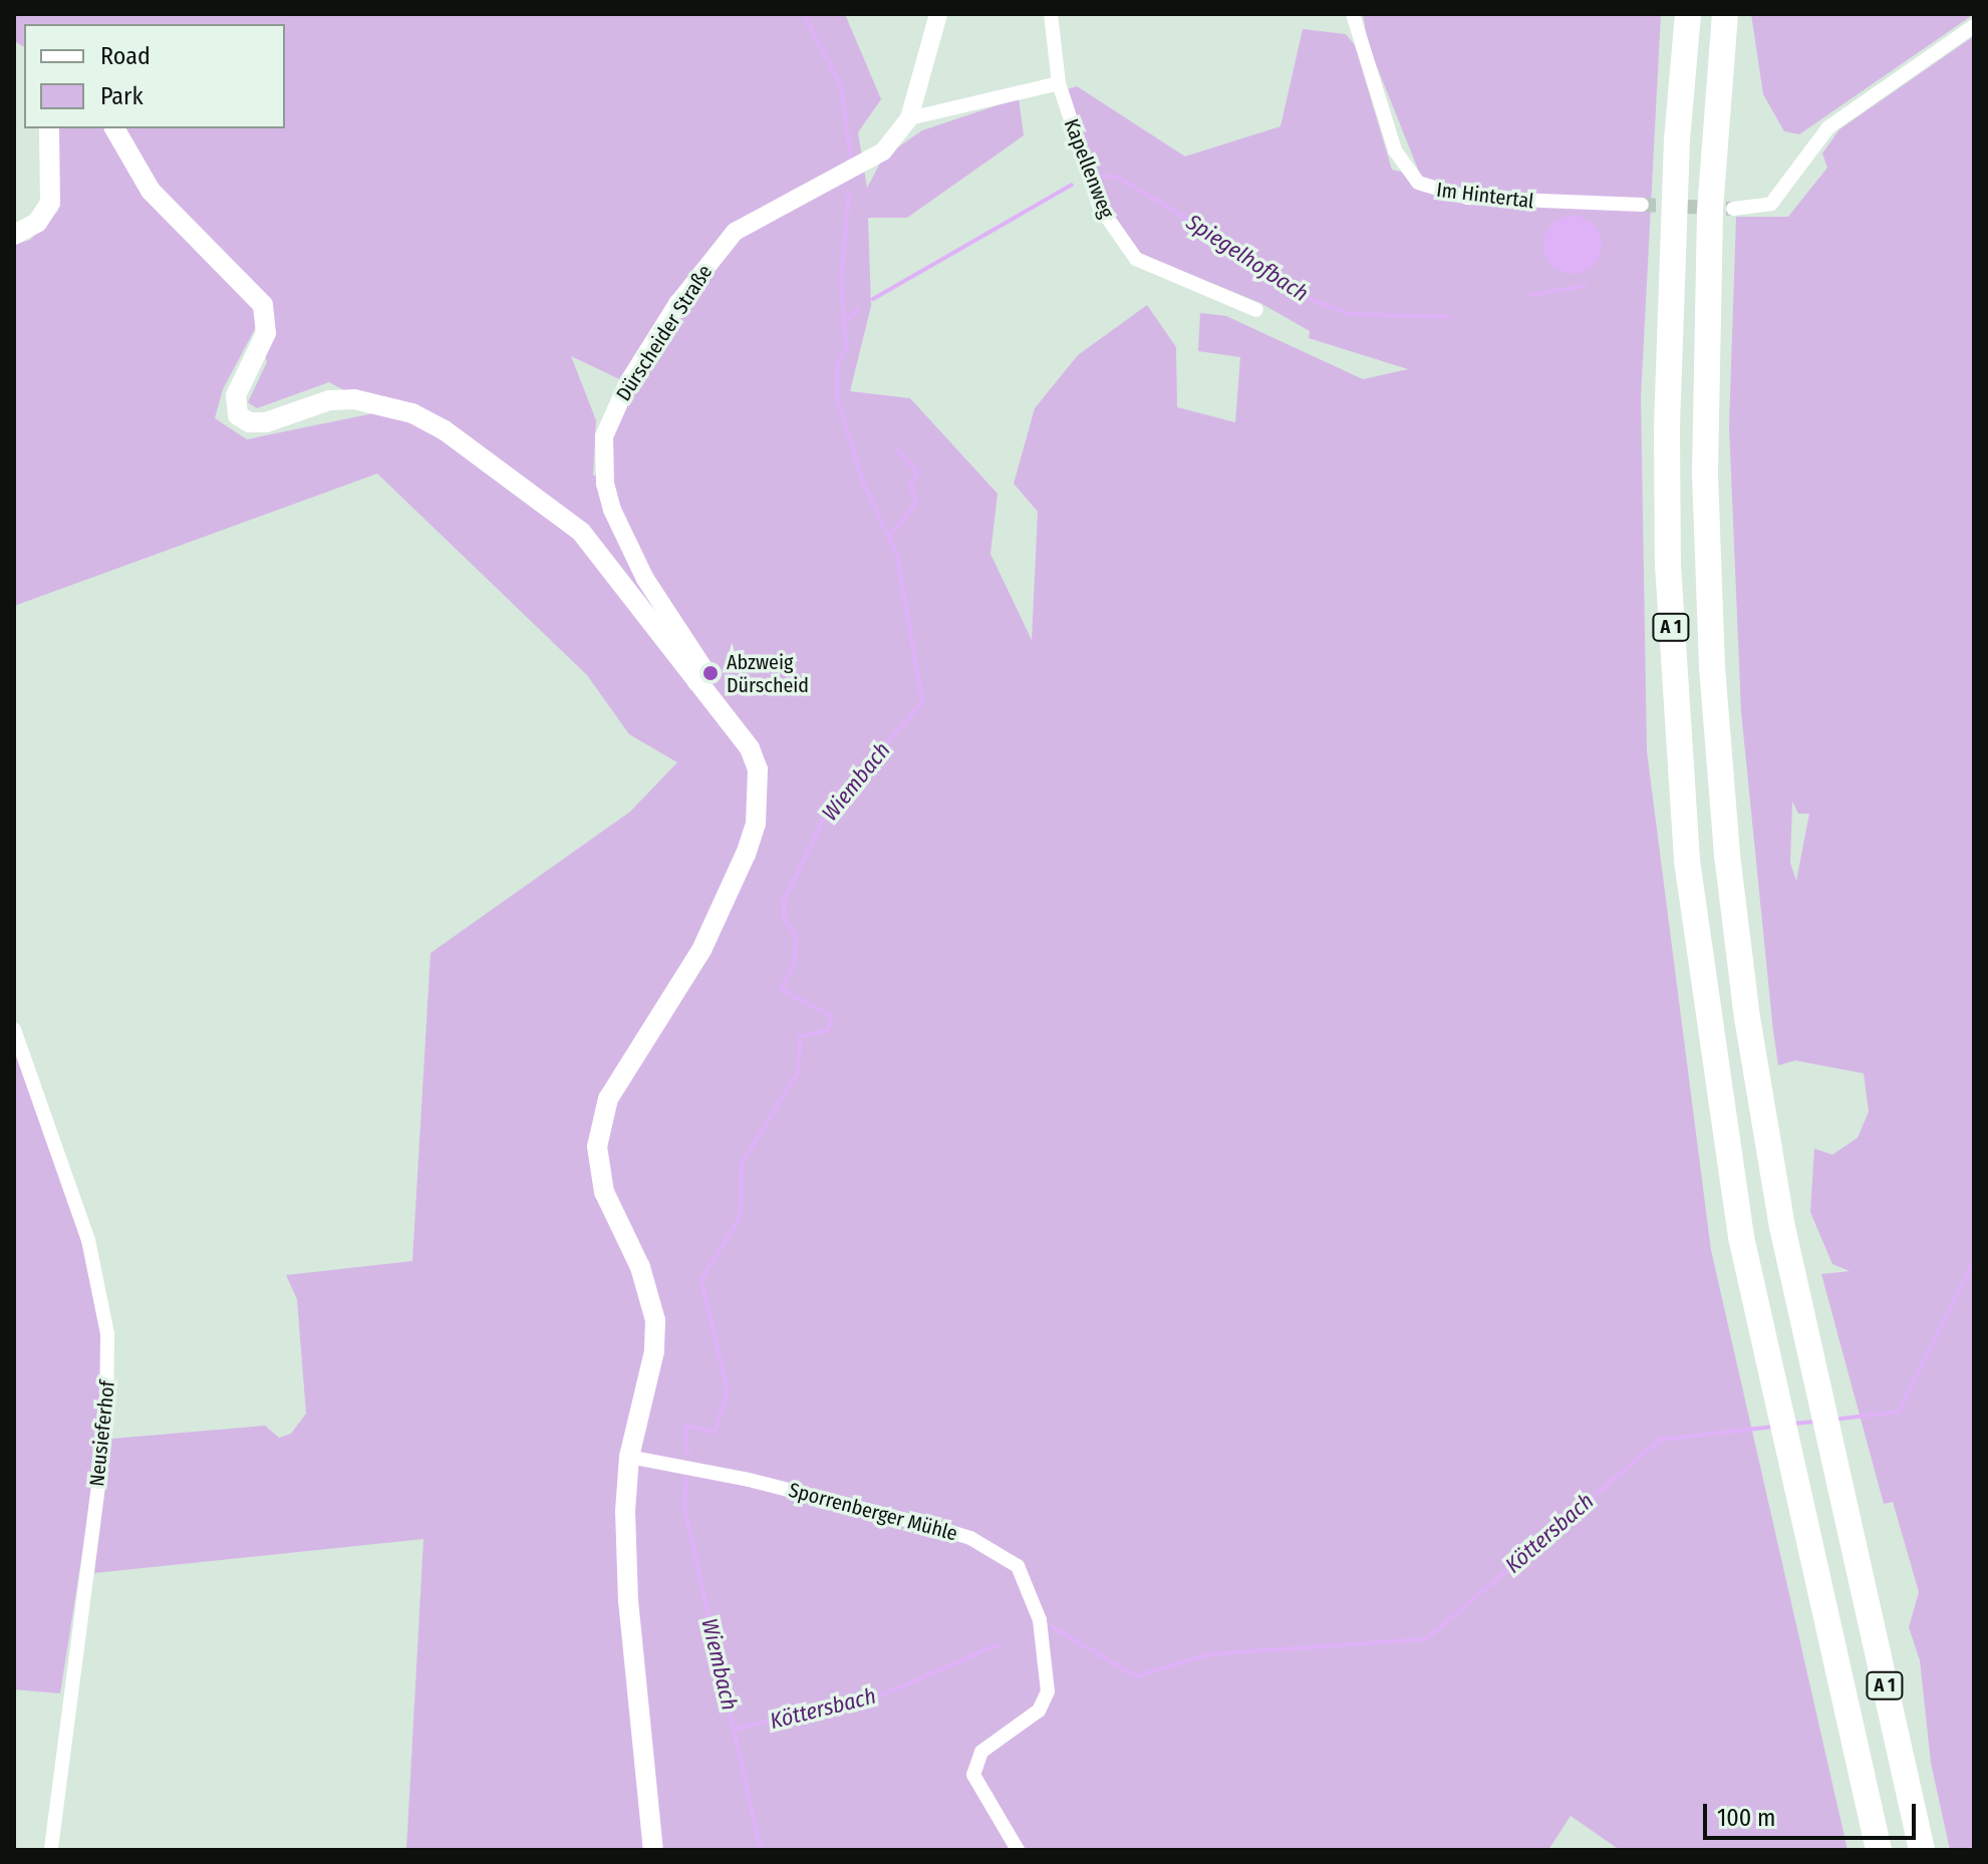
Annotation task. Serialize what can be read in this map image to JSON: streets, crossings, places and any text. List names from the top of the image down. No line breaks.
{"streets":{"highway":["A 1"],"street":["Kapellenweg","Im Hintertal","Dürscheider Straße","Neusieferhof","Sporrenberger Mühle"]},"water":["Spiegelhofbach","Wiembach","Köttersbach"],"places":["Abzweig Dürscheid"],"legend":["Road","Park"],"scale_bar":"100 m"}
